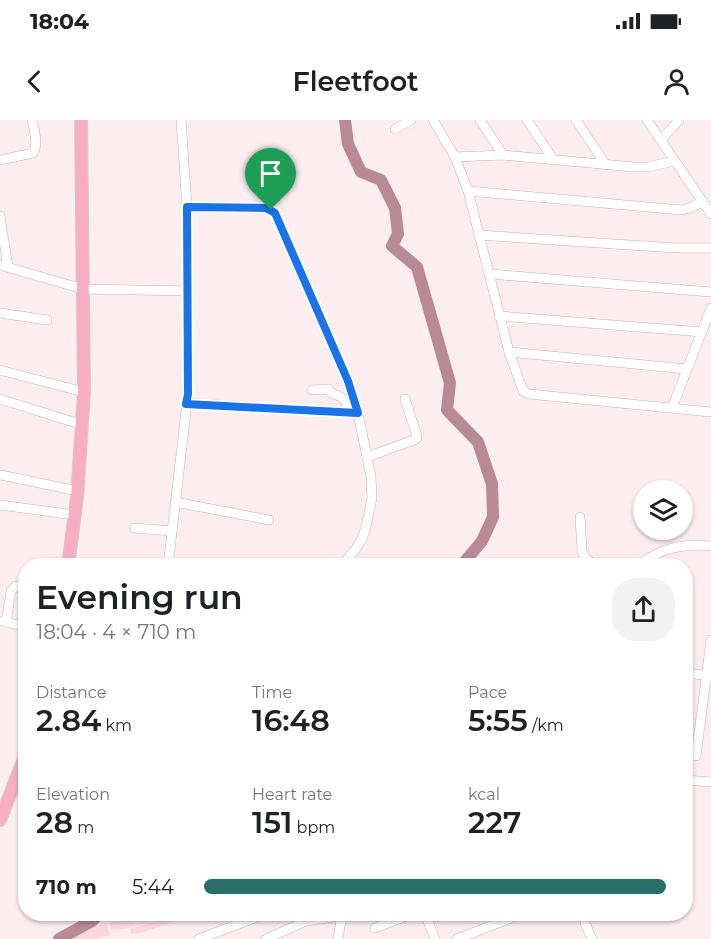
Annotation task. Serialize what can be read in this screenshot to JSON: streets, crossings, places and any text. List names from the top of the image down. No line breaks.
{"page":{"status":"18:04","header":"Fleetfoot","heading":["Evening run","18:04 · 4 × 710 m"],"stats":[["Distance","2.84 km"],["Time","16:48"],["Pace","5:55 /km"],["Elevation","28 m"],["Heart rate","151 bpm"],["kcal","227"]],"list":[{"name":"710 m","note":"5:44"}]}}
